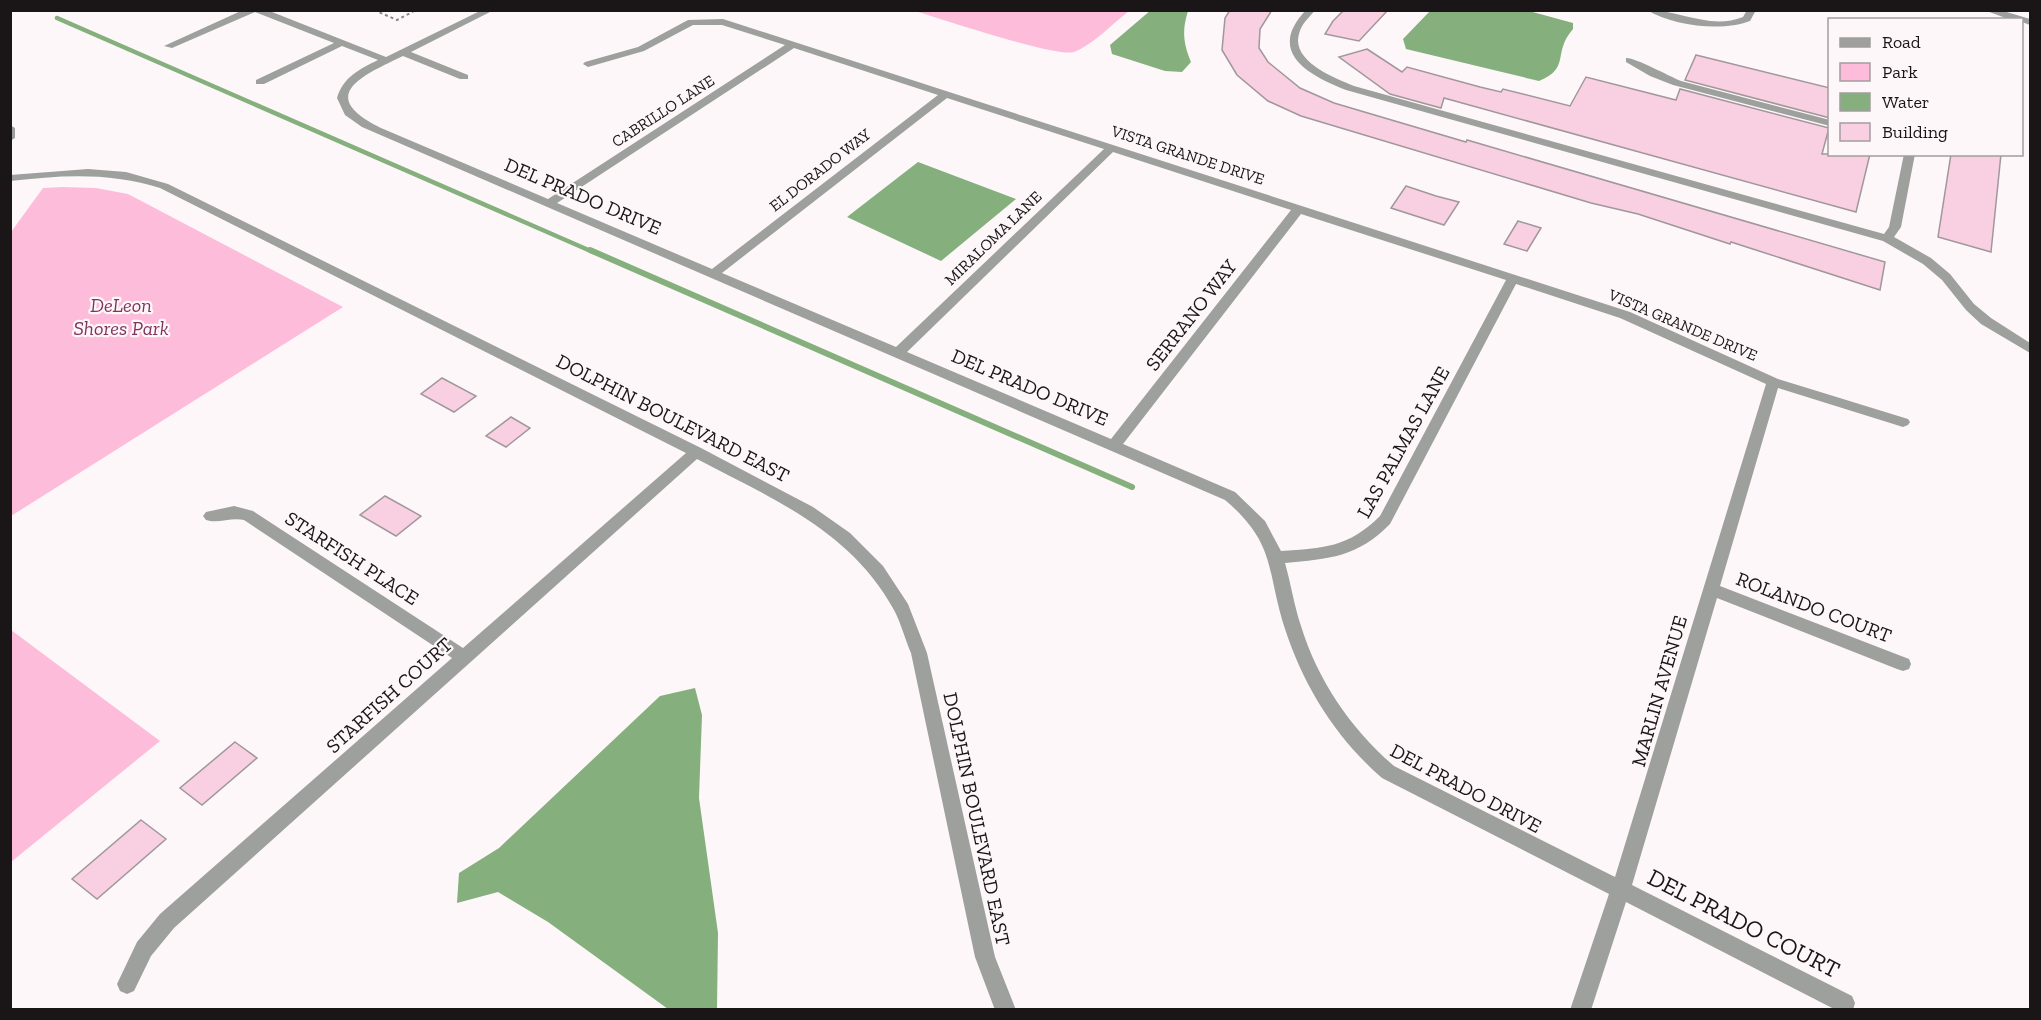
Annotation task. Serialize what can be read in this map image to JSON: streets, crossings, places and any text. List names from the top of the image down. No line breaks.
{"streets":{"street":["CABRILLO LANE","VISTA GRANDE DRIVE","EL DORADO WAY","DEL PRADO DRIVE","MIRALOMA LANE","SERRANO WAY","DOLPHIN BOULEVARD EAST","LAS PALMAS LANE","STARFISH PLACE","ROLANDO COURT","MARLIN AVENUE","STARFISH COURT","DEL PRADO COURT"]},"crossings":[["CABRILLO LANE","VISTA GRANDE DRIVE"],["CABRILLO LANE","DEL PRADO DRIVE"],["VISTA GRANDE DRIVE","EL DORADO WAY"],["VISTA GRANDE DRIVE","MIRALOMA LANE"],["VISTA GRANDE DRIVE","SERRANO WAY"],["VISTA GRANDE DRIVE","LAS PALMAS LANE"],["VISTA GRANDE DRIVE","MARLIN AVENUE"],["EL DORADO WAY","DEL PRADO DRIVE"],["DEL PRADO DRIVE","MIRALOMA LANE"],["DEL PRADO DRIVE","SERRANO WAY"],["DEL PRADO DRIVE","LAS PALMAS LANE"],["DEL PRADO DRIVE","MARLIN AVENUE"],["DEL PRADO DRIVE","DEL PRADO COURT"],["DOLPHIN BOULEVARD EAST","STARFISH COURT"],["STARFISH PLACE","STARFISH COURT"],["ROLANDO COURT","MARLIN AVENUE"],["MARLIN AVENUE","DEL PRADO COURT"]],"parks":["DeLeon Shores Park"],"legend":["Road","Park","Water","Building"]}
